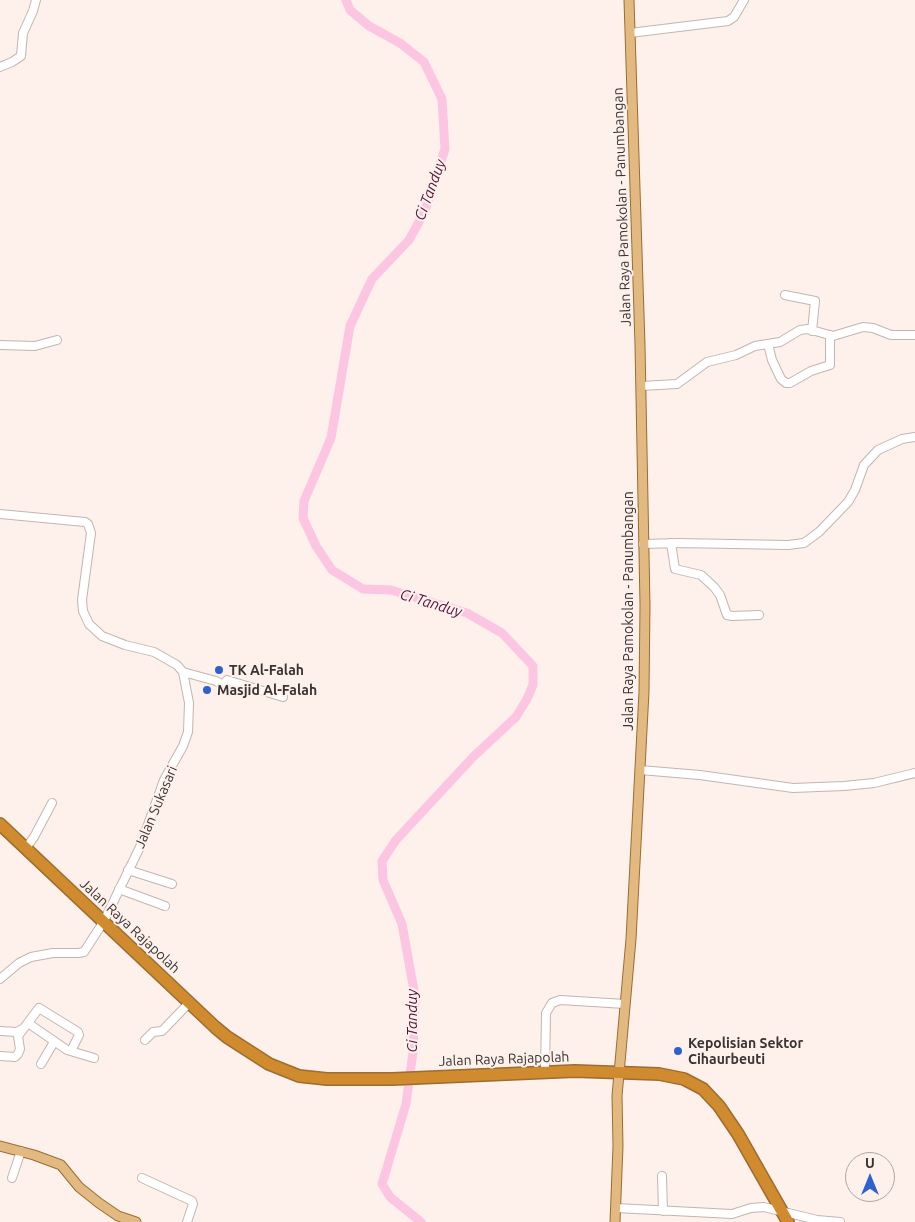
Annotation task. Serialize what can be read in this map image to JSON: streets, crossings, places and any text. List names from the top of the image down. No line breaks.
{"streets":{"highway":["Jalan Raya Rajapolah"],"main road":["Jalan Raya Pamokolan - Panumbangan"],"street":["Jalan Sukasari"]},"crossings":[["Jalan Raya Pamokolan - Panumbangan","Jalan Raya Rajapolah"],["Jalan Sukasari","Jalan Raya Rajapolah"]],"water":["Ci Tanduy"],"places":["TK Al-Falah","Masjid Al-Falah","Kepolisian Sektor Cihaurbeuti"],"north":"top"}
